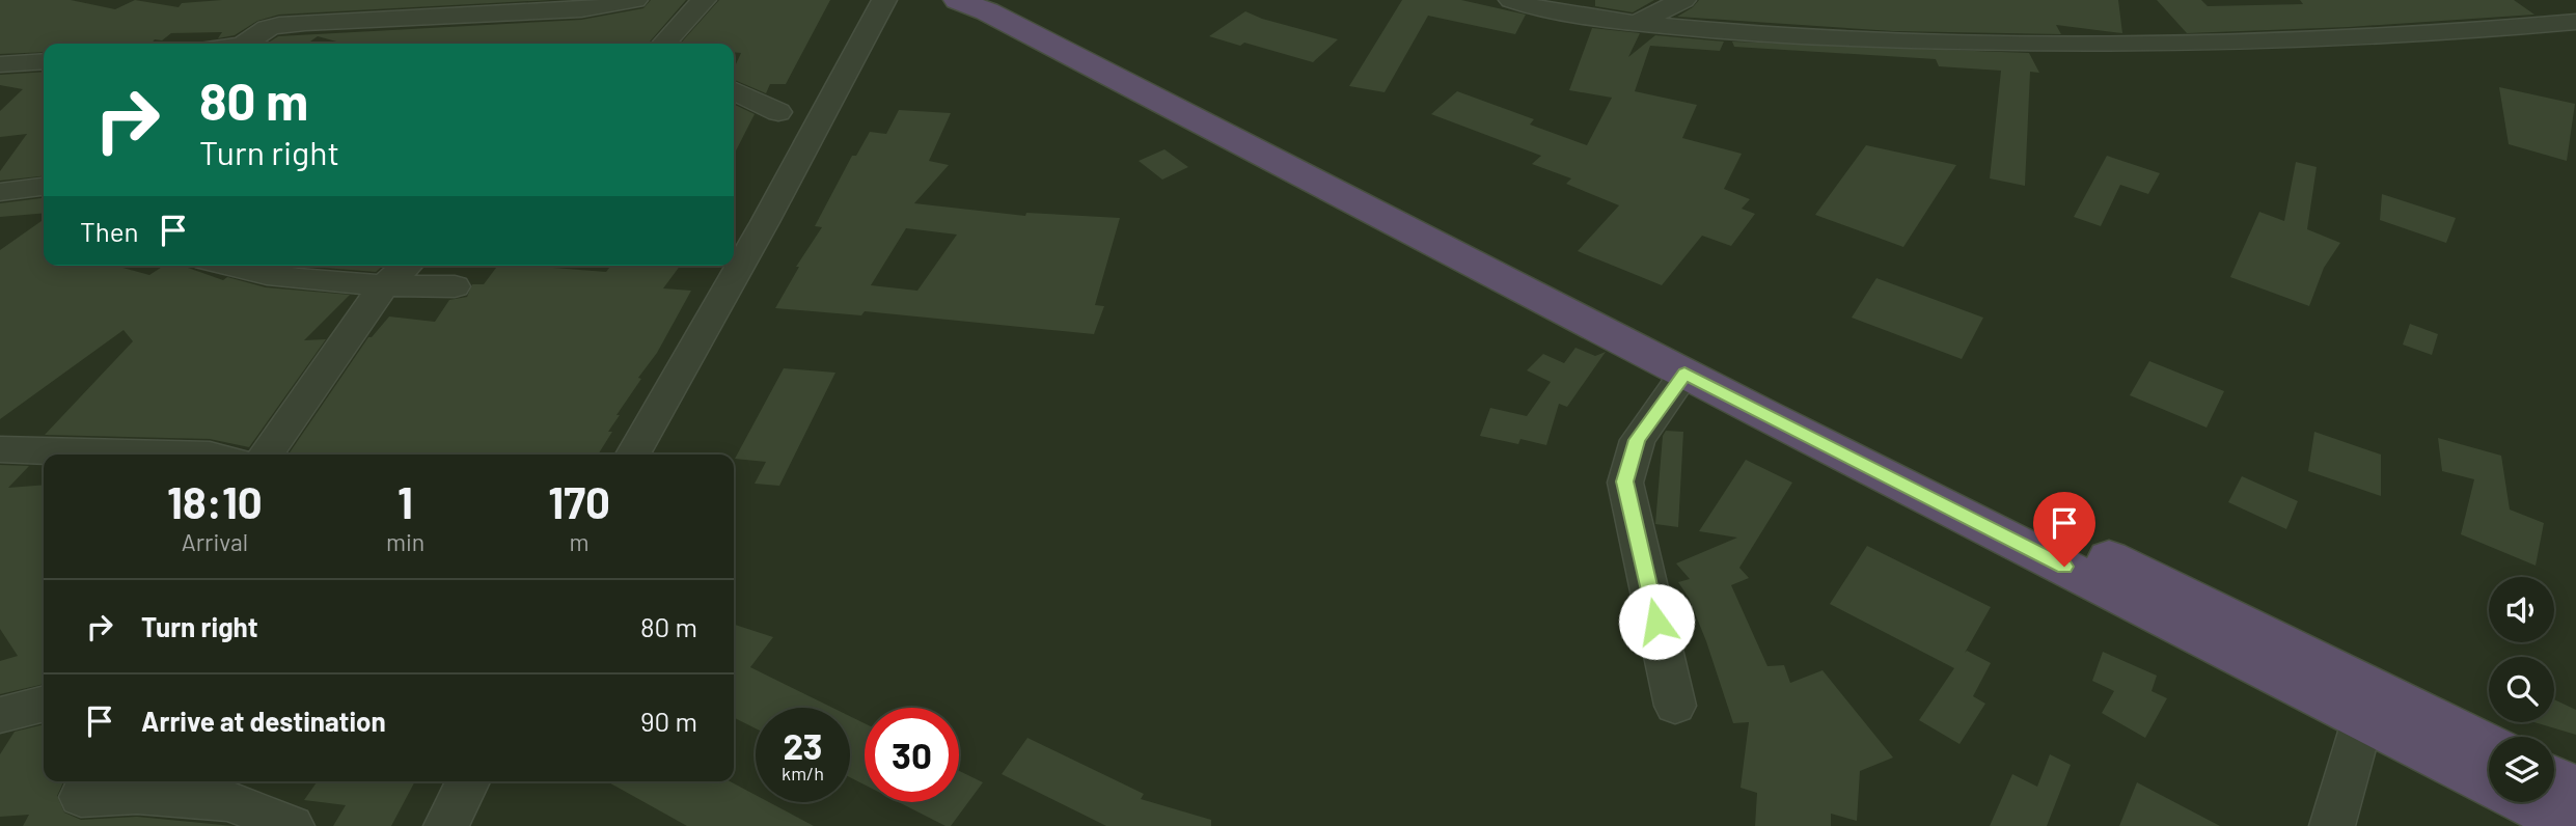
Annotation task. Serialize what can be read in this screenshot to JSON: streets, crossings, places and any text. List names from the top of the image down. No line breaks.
{"page":{"turn":["80 m","Turn right"],"then":"Then","eta":["18:10","Arrival","1","min","170","m"],"list":[{"name":"Turn right","value":"80 m"},{"name":"Arrive at destination","value":"90 m"}],"speed":"23 km/h","limit":"30"}}
